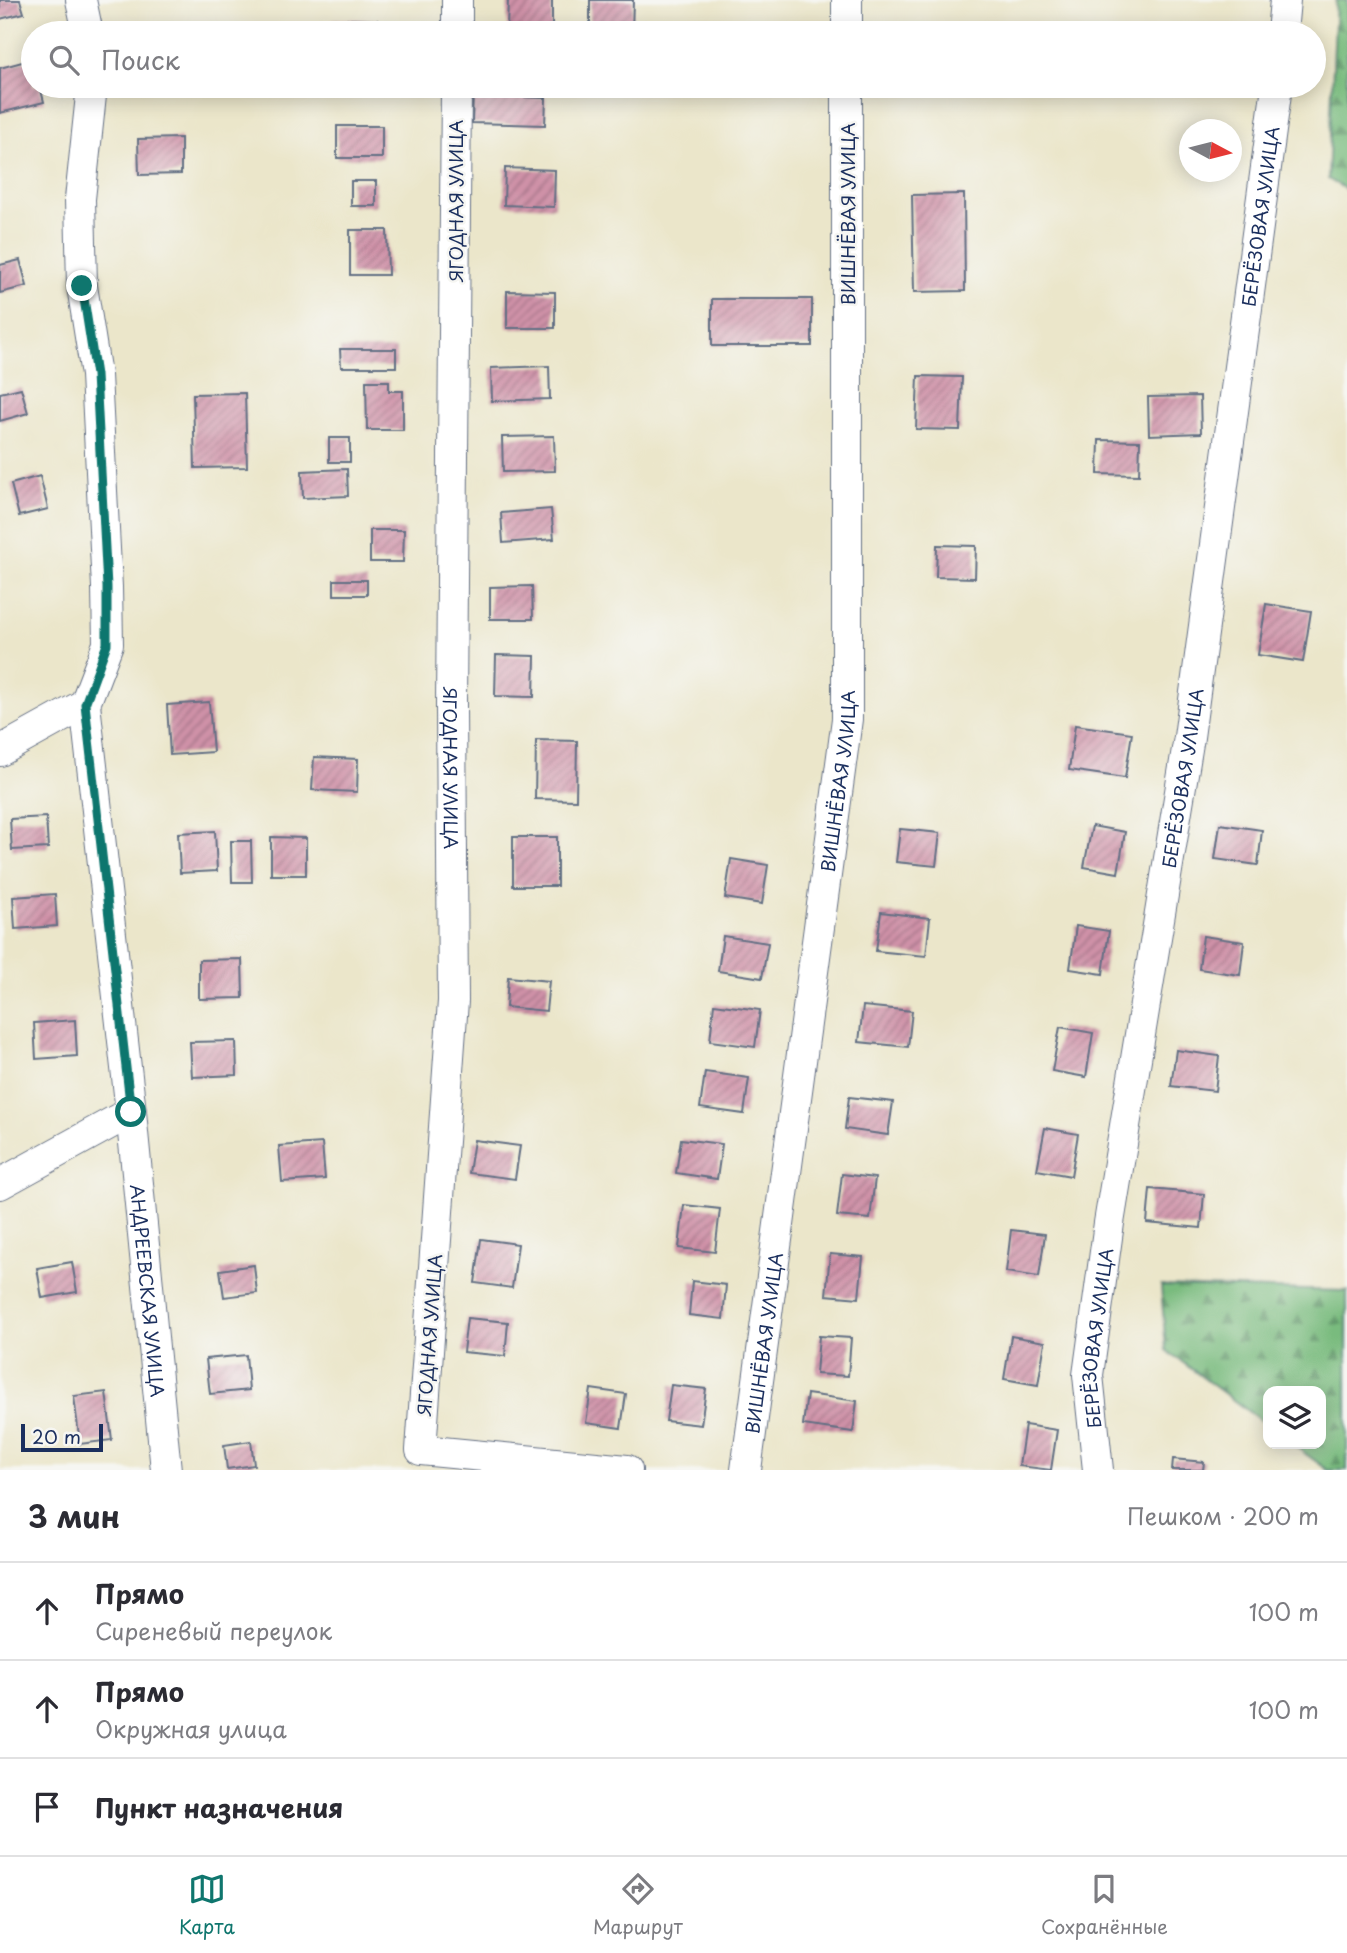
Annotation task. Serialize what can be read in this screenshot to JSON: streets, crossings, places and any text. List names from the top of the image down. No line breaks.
{"streets":{"street":["ЯГОДНАЯ УЛИЦА","ВИШНЁВАЯ УЛИЦА","БЕРЁЗОВАЯ УЛИЦА","АНДРЕЕВСКАЯ УЛИЦА"]},"scale_bar":"20 m","north":"right","page":{"search":"Поиск","scale":"20 m","heading":["3 мин","Пешком · 200 m"],"list":[["Прямо","Сиреневый переулок","100 m"],["Прямо","Окружная улица","100 m"],"Пункт назначения"],"nav":["Карта","Маршрут","Сохранённые"]}}
